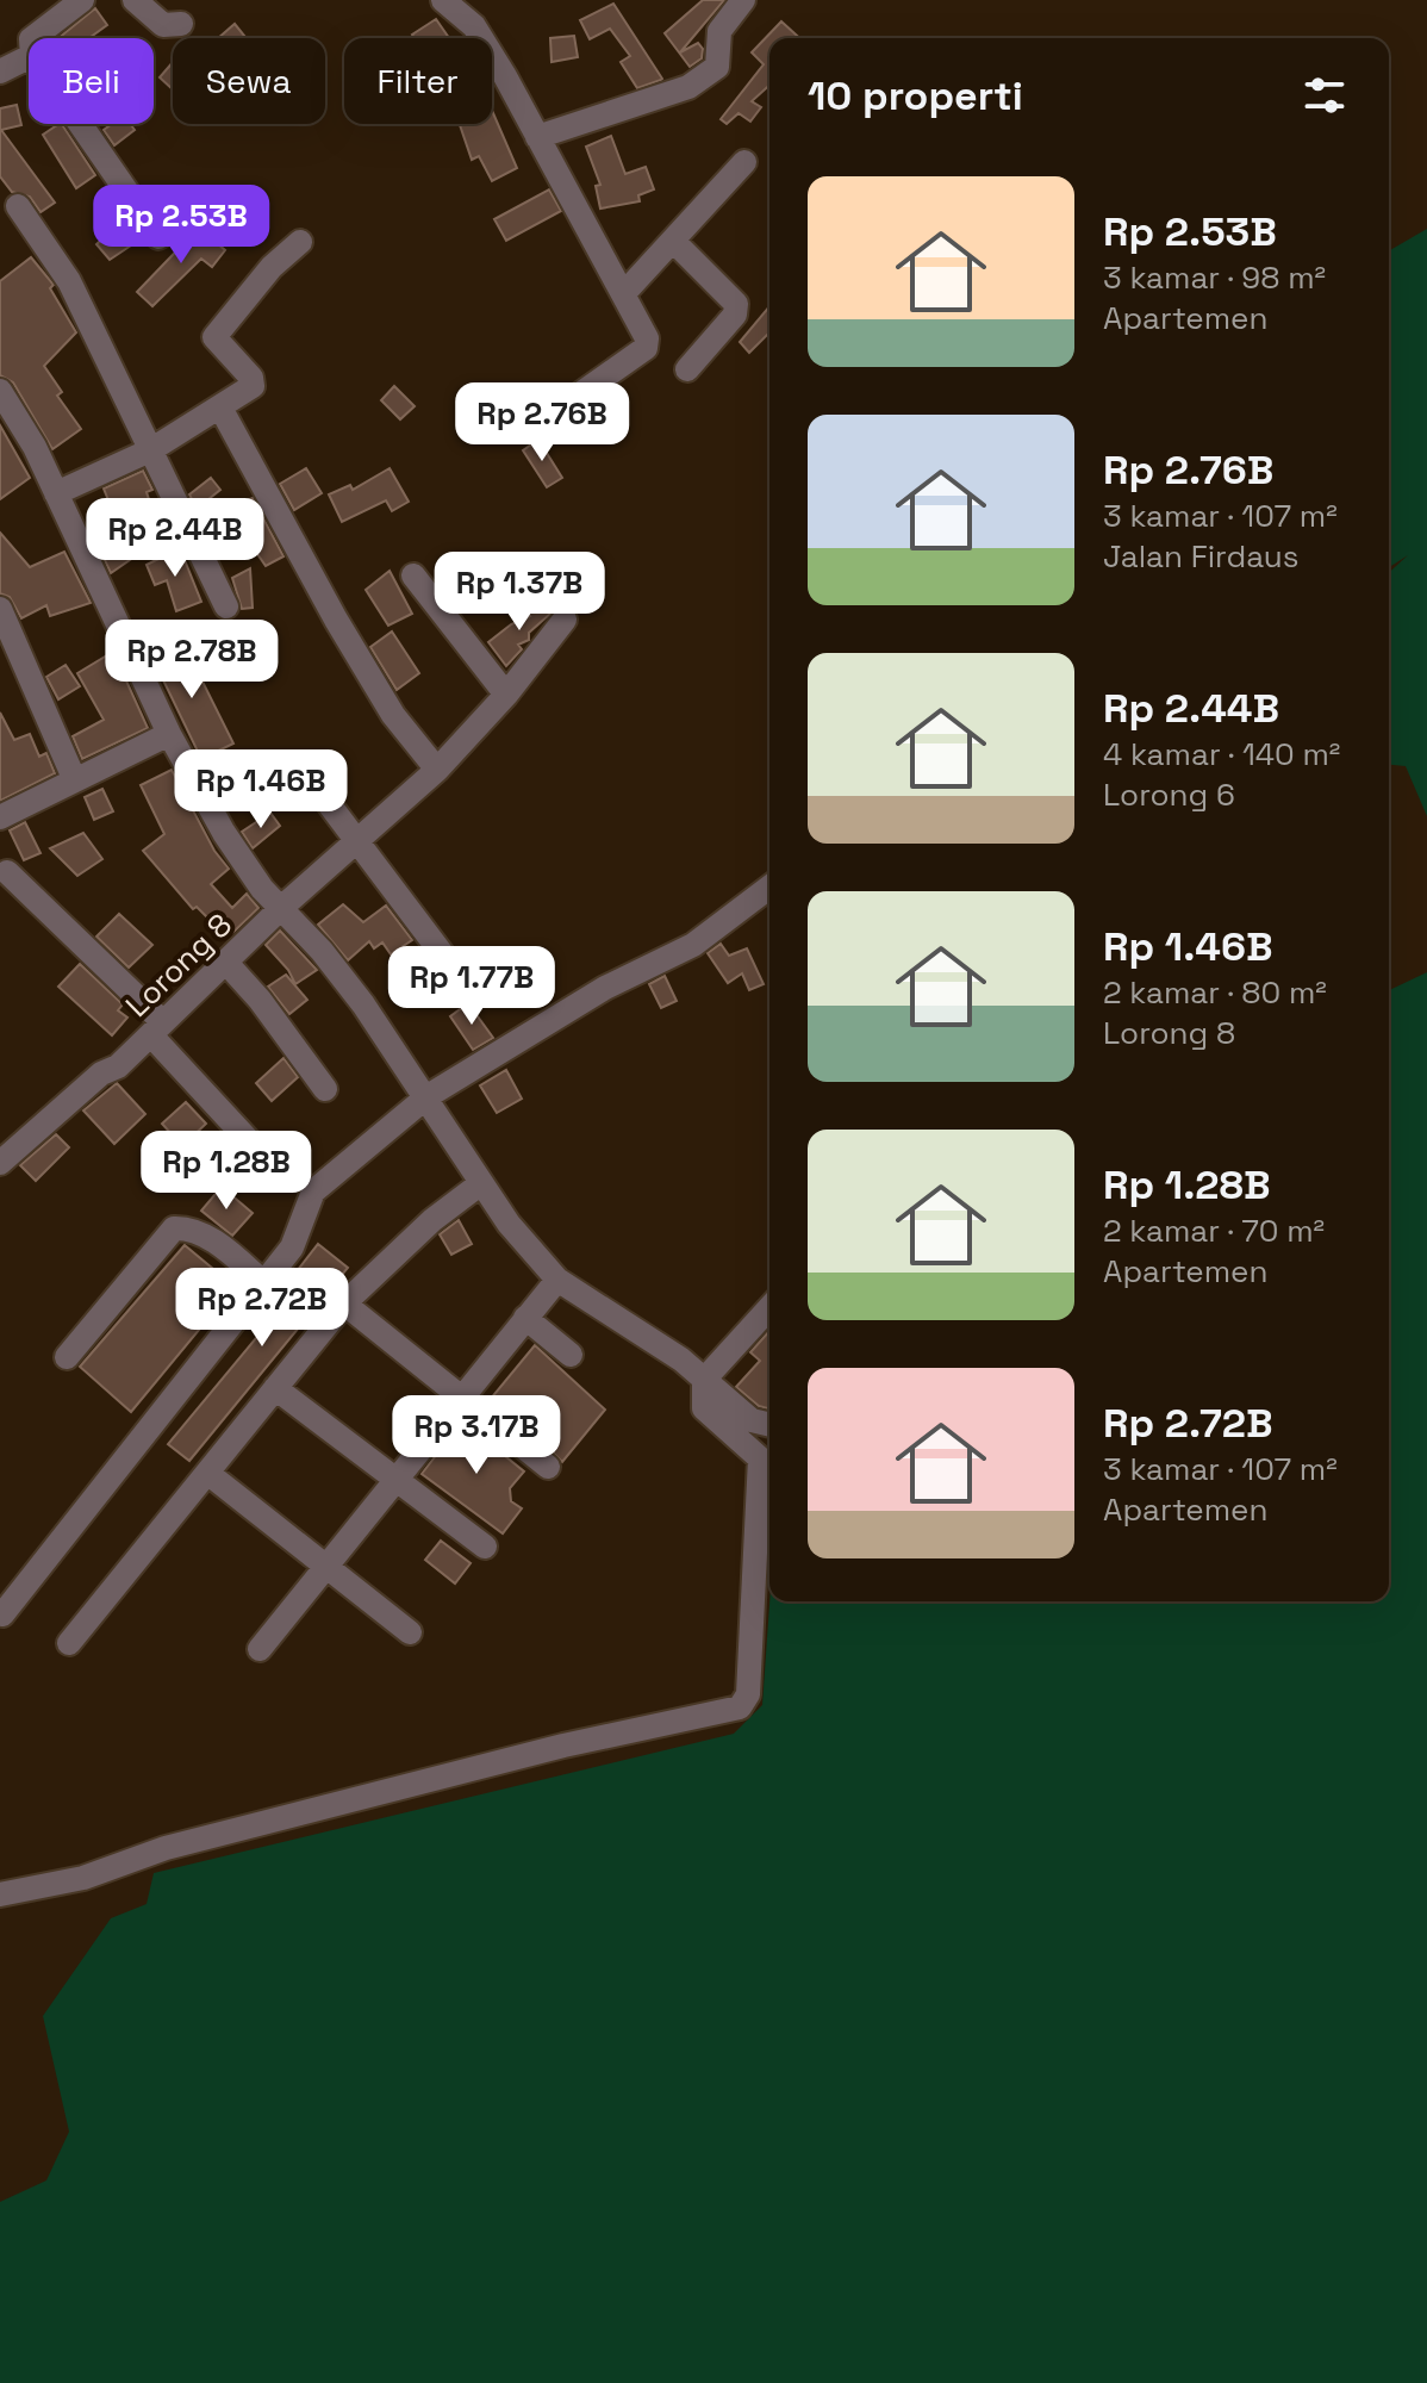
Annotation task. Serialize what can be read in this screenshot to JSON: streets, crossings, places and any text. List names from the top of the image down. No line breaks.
{"streets":{"street":["Lorong 8"]},"page":{"chip":["Beli","Sewa","Filter"],"heading":"10 properti","list":[{"name":"Rp 2.53B","note":"3 kamar · 98 m² · Apartemen"},{"name":"Rp 2.76B","note":"3 kamar · 107 m² · Jalan Firdaus"},{"name":"Rp 2.44B","note":"4 kamar · 140 m² · Lorong 6"},{"name":"Rp 1.46B","note":"2 kamar · 80 m² · Lorong 8"},{"name":"Rp 1.28B","note":"2 kamar · 70 m² · Apartemen"},{"name":"Rp 2.72B","note":"3 kamar · 107 m² · Apartemen"}],"price":["Rp 2.53B","Rp 2.76B","Rp 2.44B","Rp 1.37B","Rp 2.78B","Rp 1.46B","Rp 1.77B","Rp 1.28B","Rp 2.72B","Rp 3.17B"]}}
